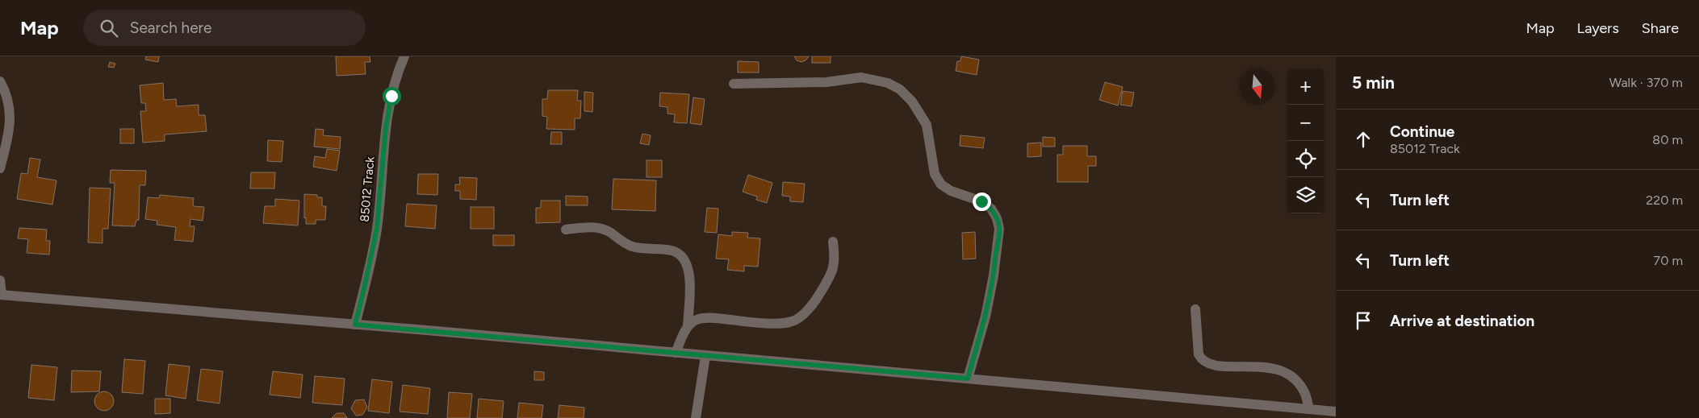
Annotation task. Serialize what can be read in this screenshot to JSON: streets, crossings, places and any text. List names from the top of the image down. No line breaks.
{"streets":{"street":["85012 Track"]},"north":"bottom","page":{"header":"Map","search":"Search here","nav":["Map","Layers","Share"],"heading":["5 min","Walk · 370 m"],"map_buttons":["+","−"],"list":[["Continue","85012 Track","80 m"],["Turn left","220 m"],["Turn left","70 m"],"Arrive at destination"]}}
